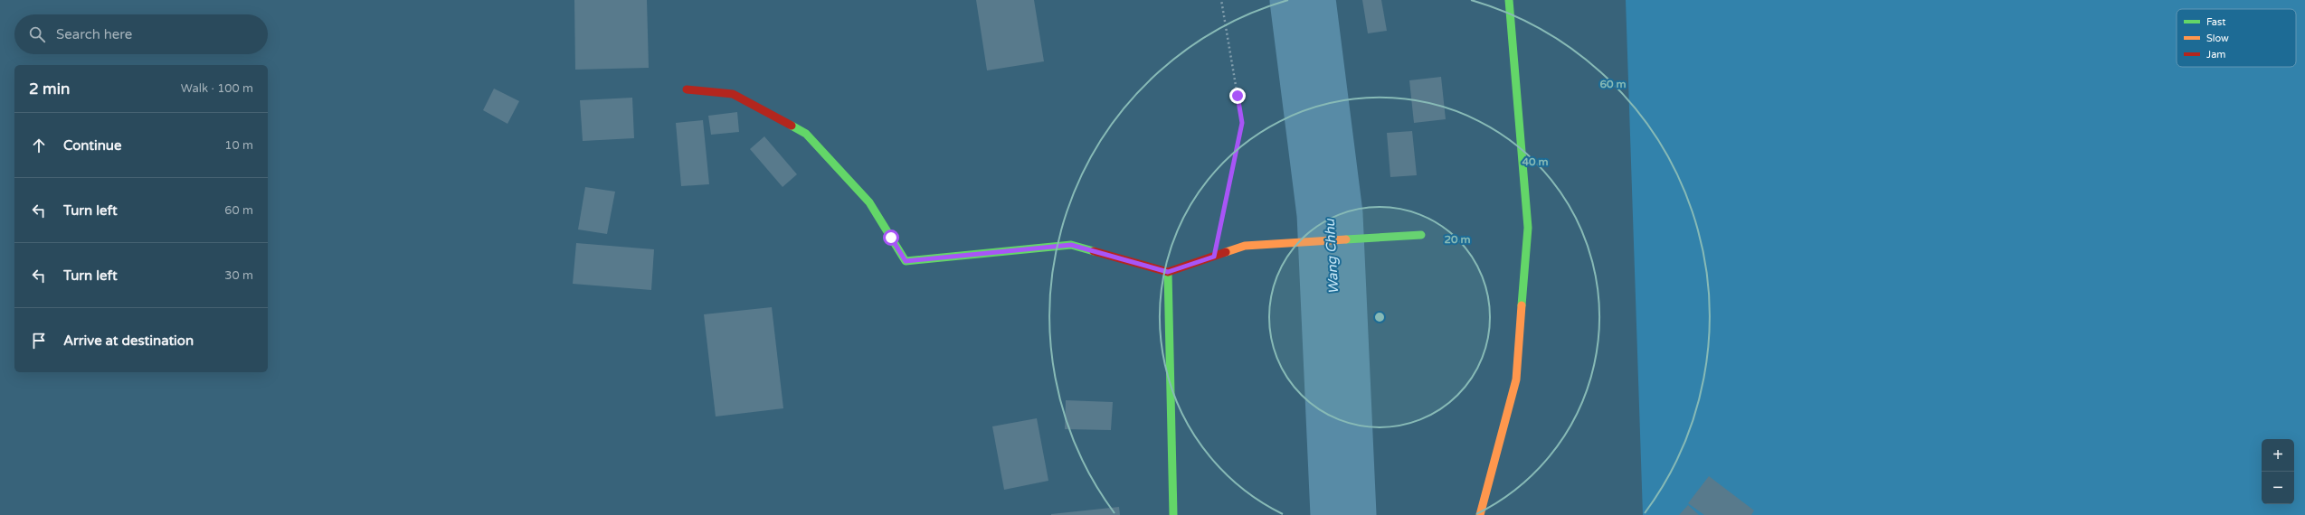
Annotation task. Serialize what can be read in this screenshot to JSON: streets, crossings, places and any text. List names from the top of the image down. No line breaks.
{"water":["Wang Chhu"],"legend":["Fast","Slow","Jam"],"page":{"search":"Search here","heading":["2 min","Walk · 100 m"],"list":[["Continue","10 m"],["Turn left","60 m"],["Turn left","30 m"],"Arrive at destination"],"map_buttons":["+","−"]},"rings":["60 m","40 m","20 m"]}
